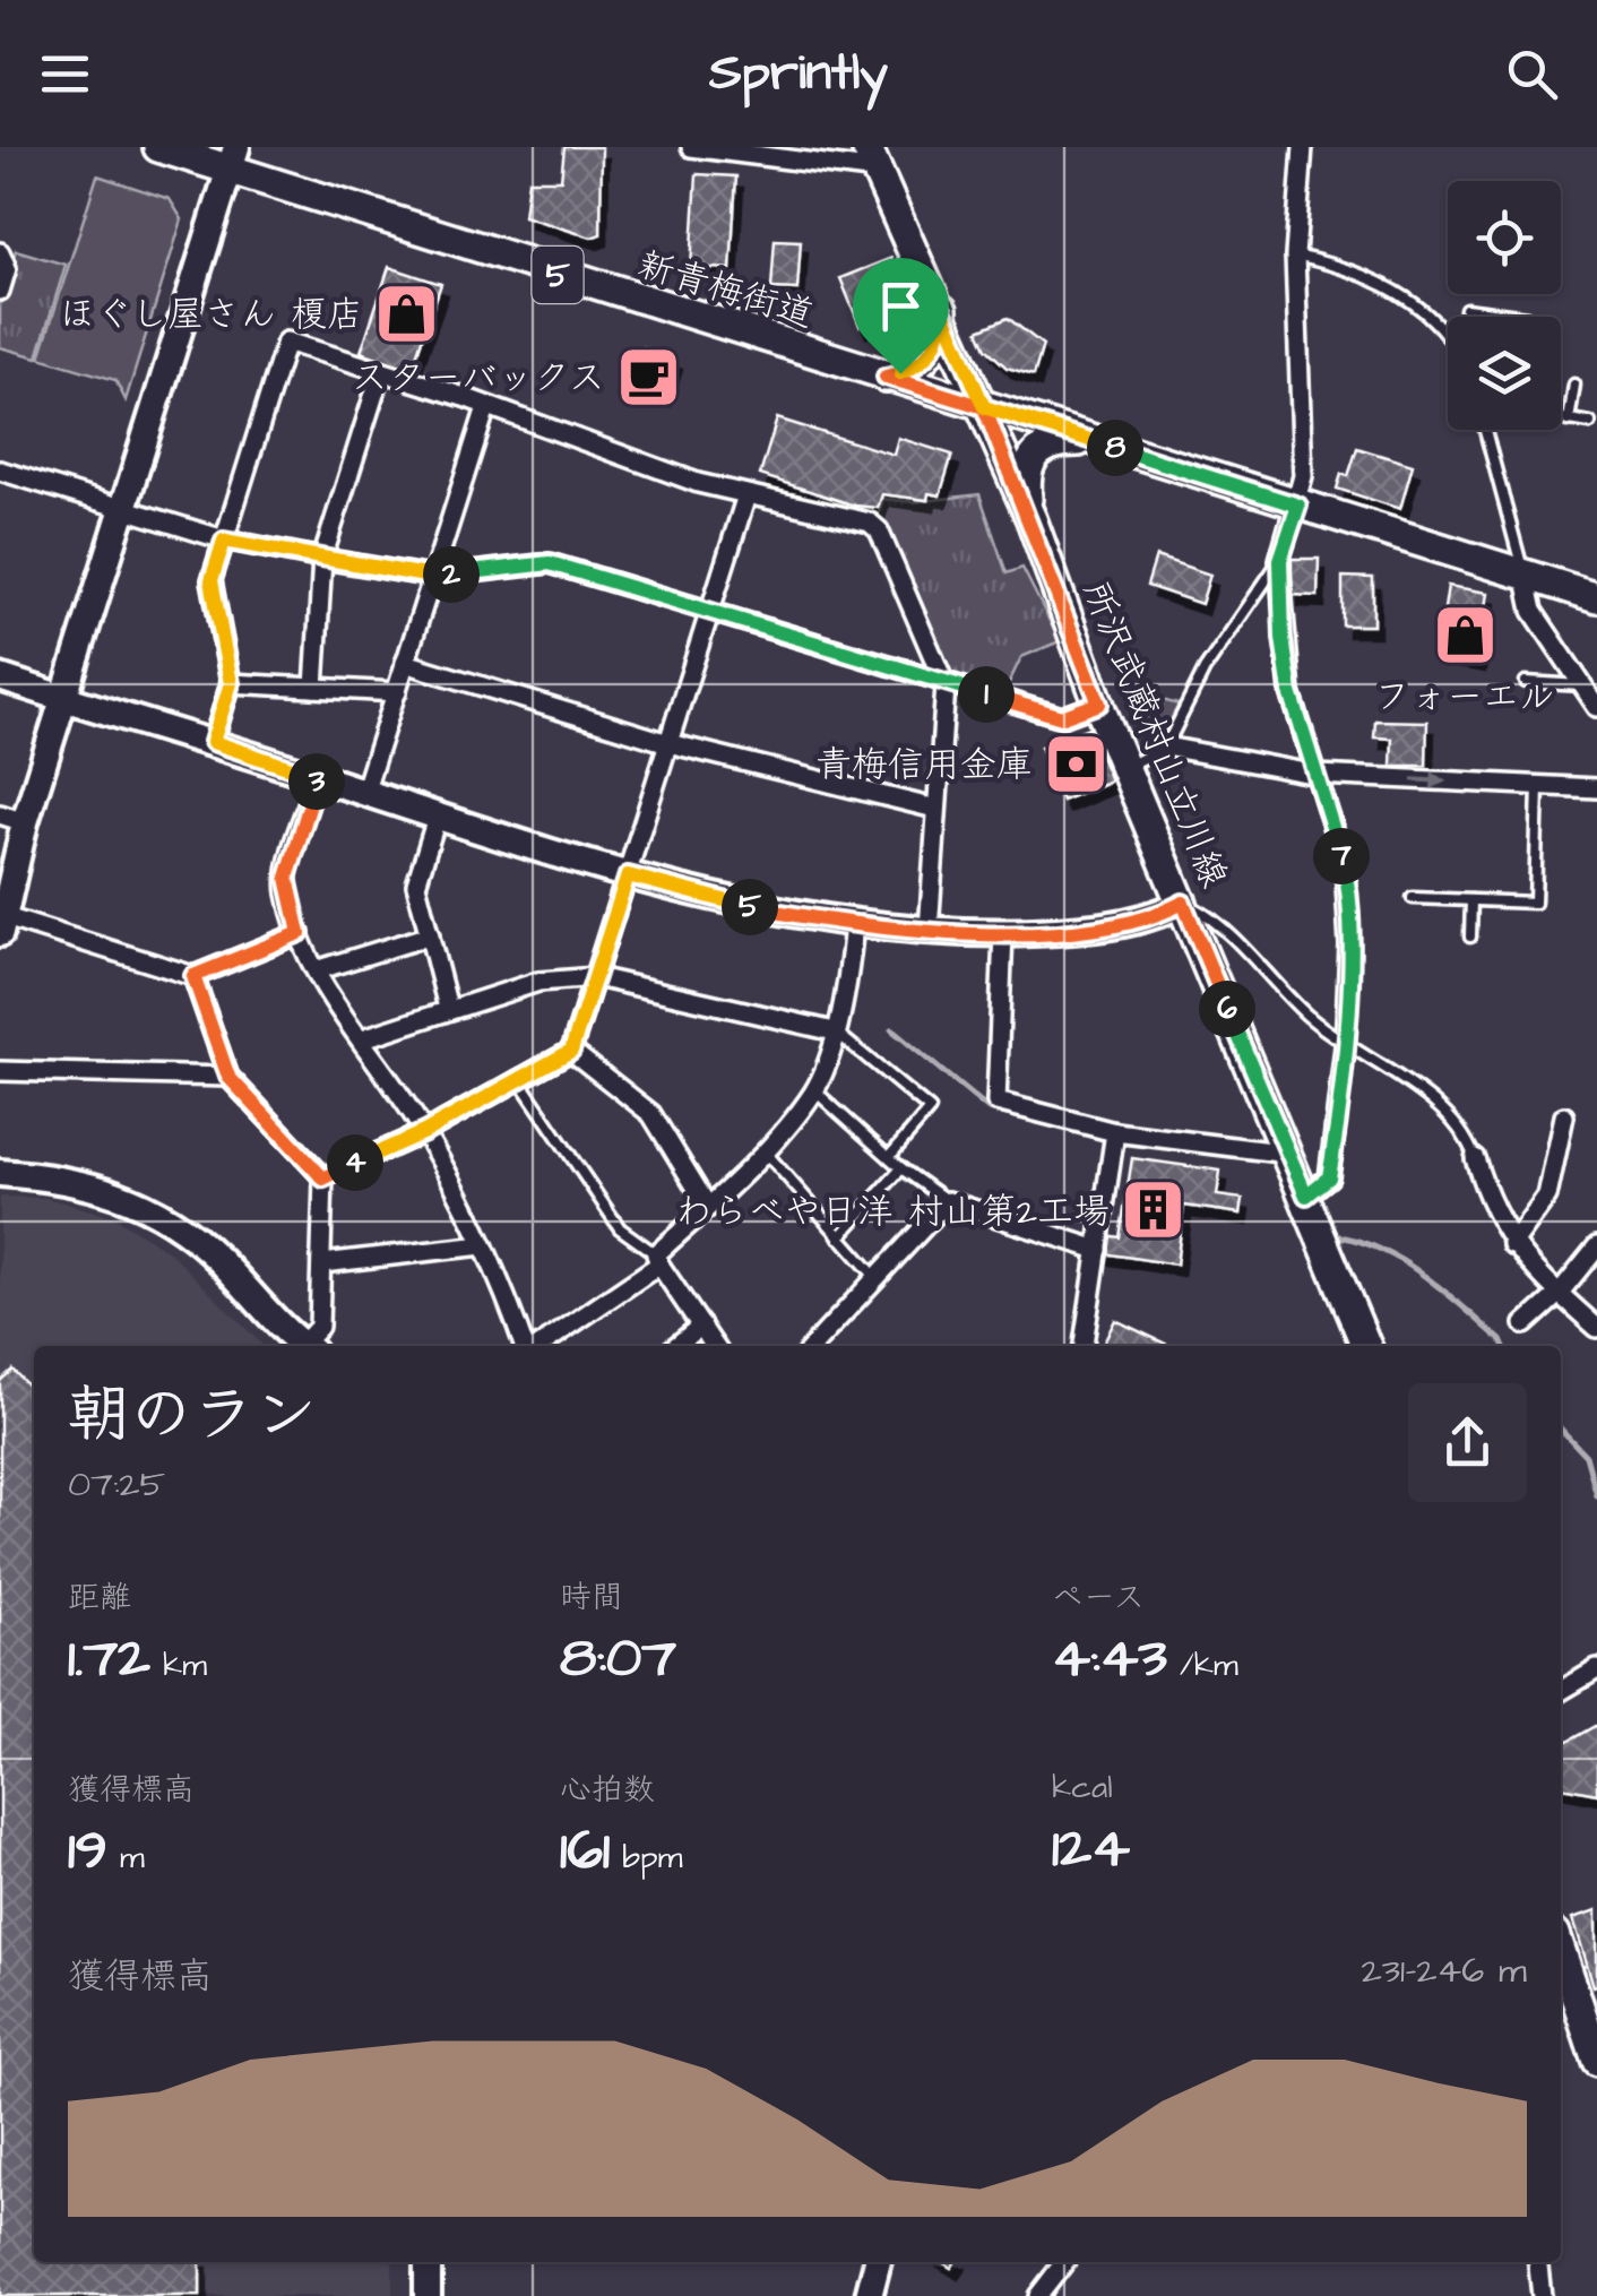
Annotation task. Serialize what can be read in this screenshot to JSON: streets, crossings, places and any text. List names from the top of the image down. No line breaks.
{"streets":{"main road":["5","新青梅街道","所沢武蔵村山立川線"]},"crossings":[["新青梅街道","所沢武蔵村山立川線"]],"places":{"shop":["ほぐし屋さん 榎店","フォーエル"],"cafe":["スターバックス"],"bank":["青梅信用金庫"],"building":["わらべや日洋 村山第2工場"]},"page":{"header":"Sprintly","pins":["8","2","1","3","7","5","6","4"],"heading":["朝のラン","07:25"],"stats":[["距離","1.72 km"],["時間","8:07"],["ペース","4:43 /km"],["獲得標高","19 m"],["心拍数","161 bpm"],["kcal","124"]],"chart":["獲得標高","231–246 m"]}}
